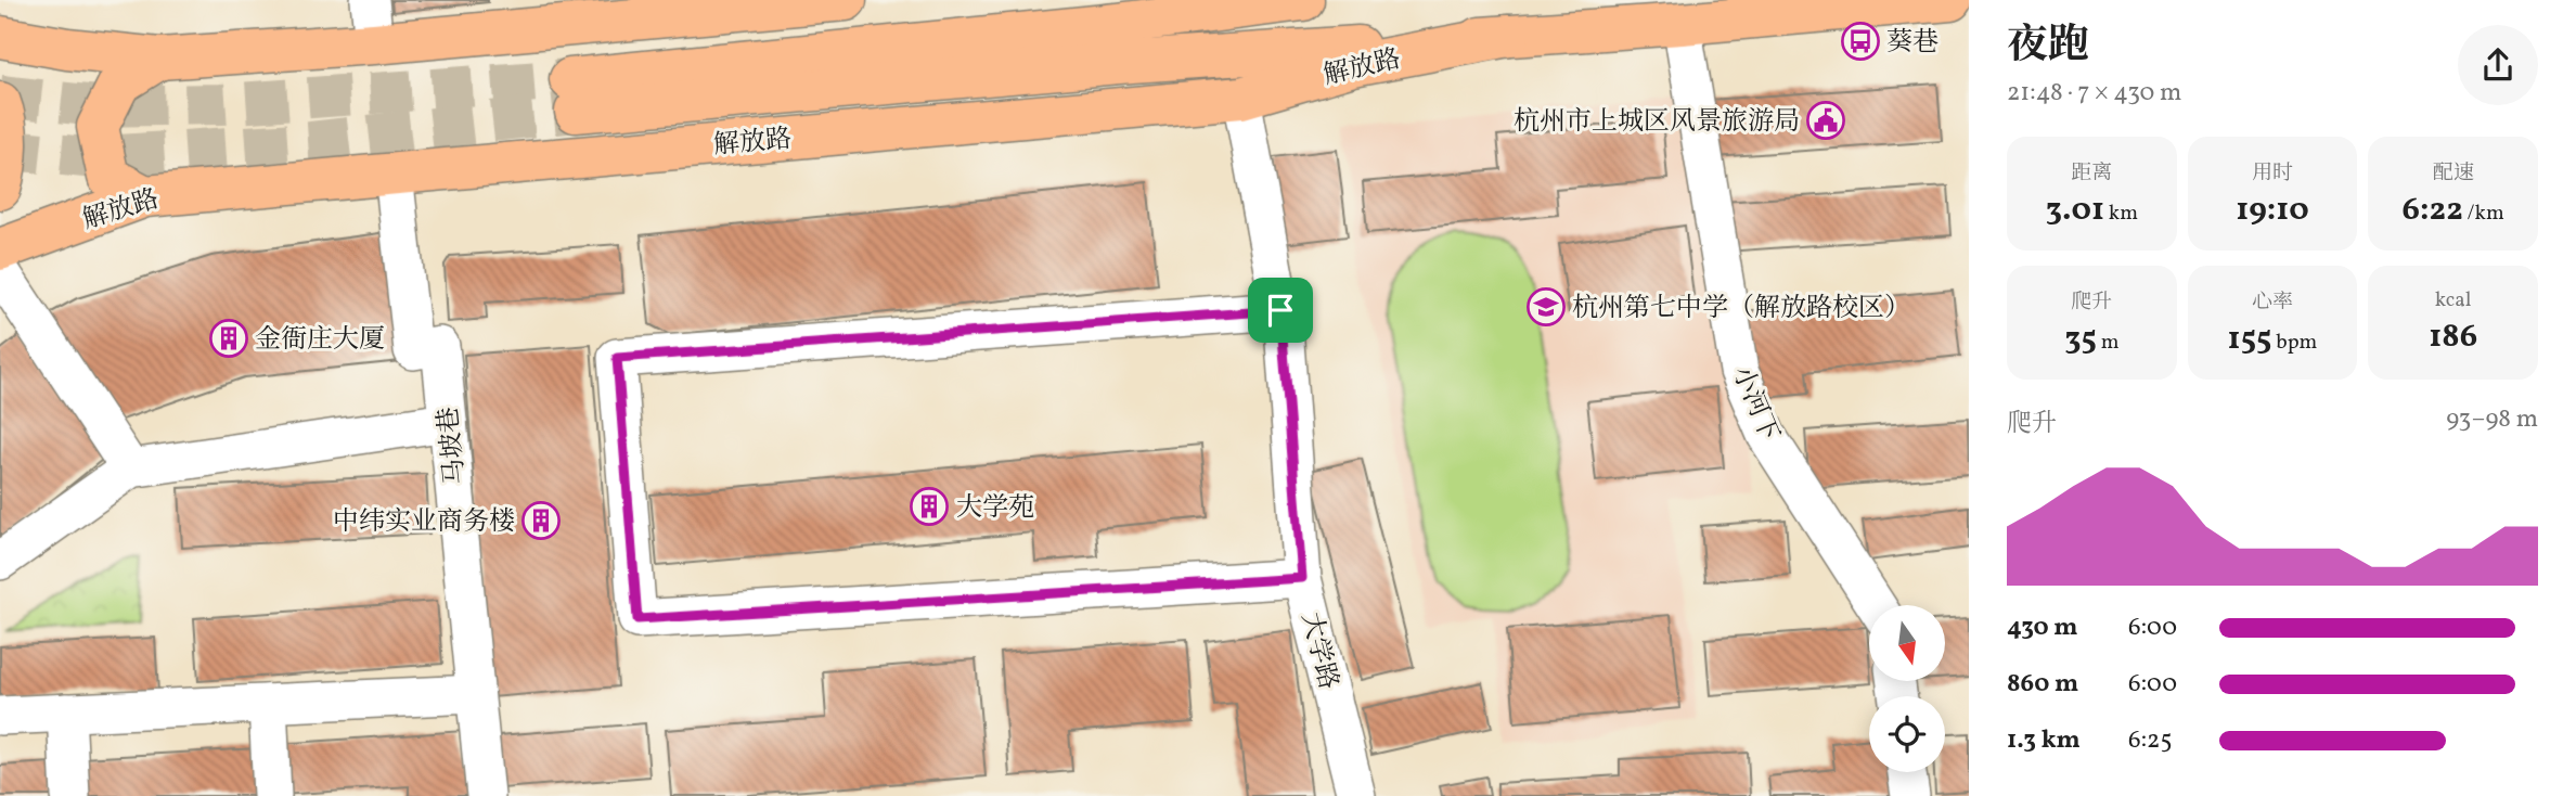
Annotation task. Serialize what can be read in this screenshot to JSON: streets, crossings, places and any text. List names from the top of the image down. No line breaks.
{"streets":{"main road":["解放路"],"street":["小河下","马坡巷","大学路"]},"crossings":[["解放路","小河下"],["解放路","马坡巷"],["解放路","大学路"]],"places":{"bus stop":["葵巷"],"public building":["杭州市上城区风景旅游局"],"school or university":["杭州第七中学（解放路校区）"],"building":["金衙庄大厦","大学苑","中纬实业商务楼"]},"north":"bottom","page":{"heading":["夜跑","21:48 · 7 × 430 m"],"stats":[["距离","3.01 km"],["用时","19:10"],["配速","6:22 /km"],["爬升","35 m"],["心率","155 bpm"],["kcal","186"]],"chart":["爬升","93–98 m"],"list":[{"name":"430 m","note":"6:00"},{"name":"860 m","note":"6:00"},{"name":"1.3 km","note":"6:25"}]}}
